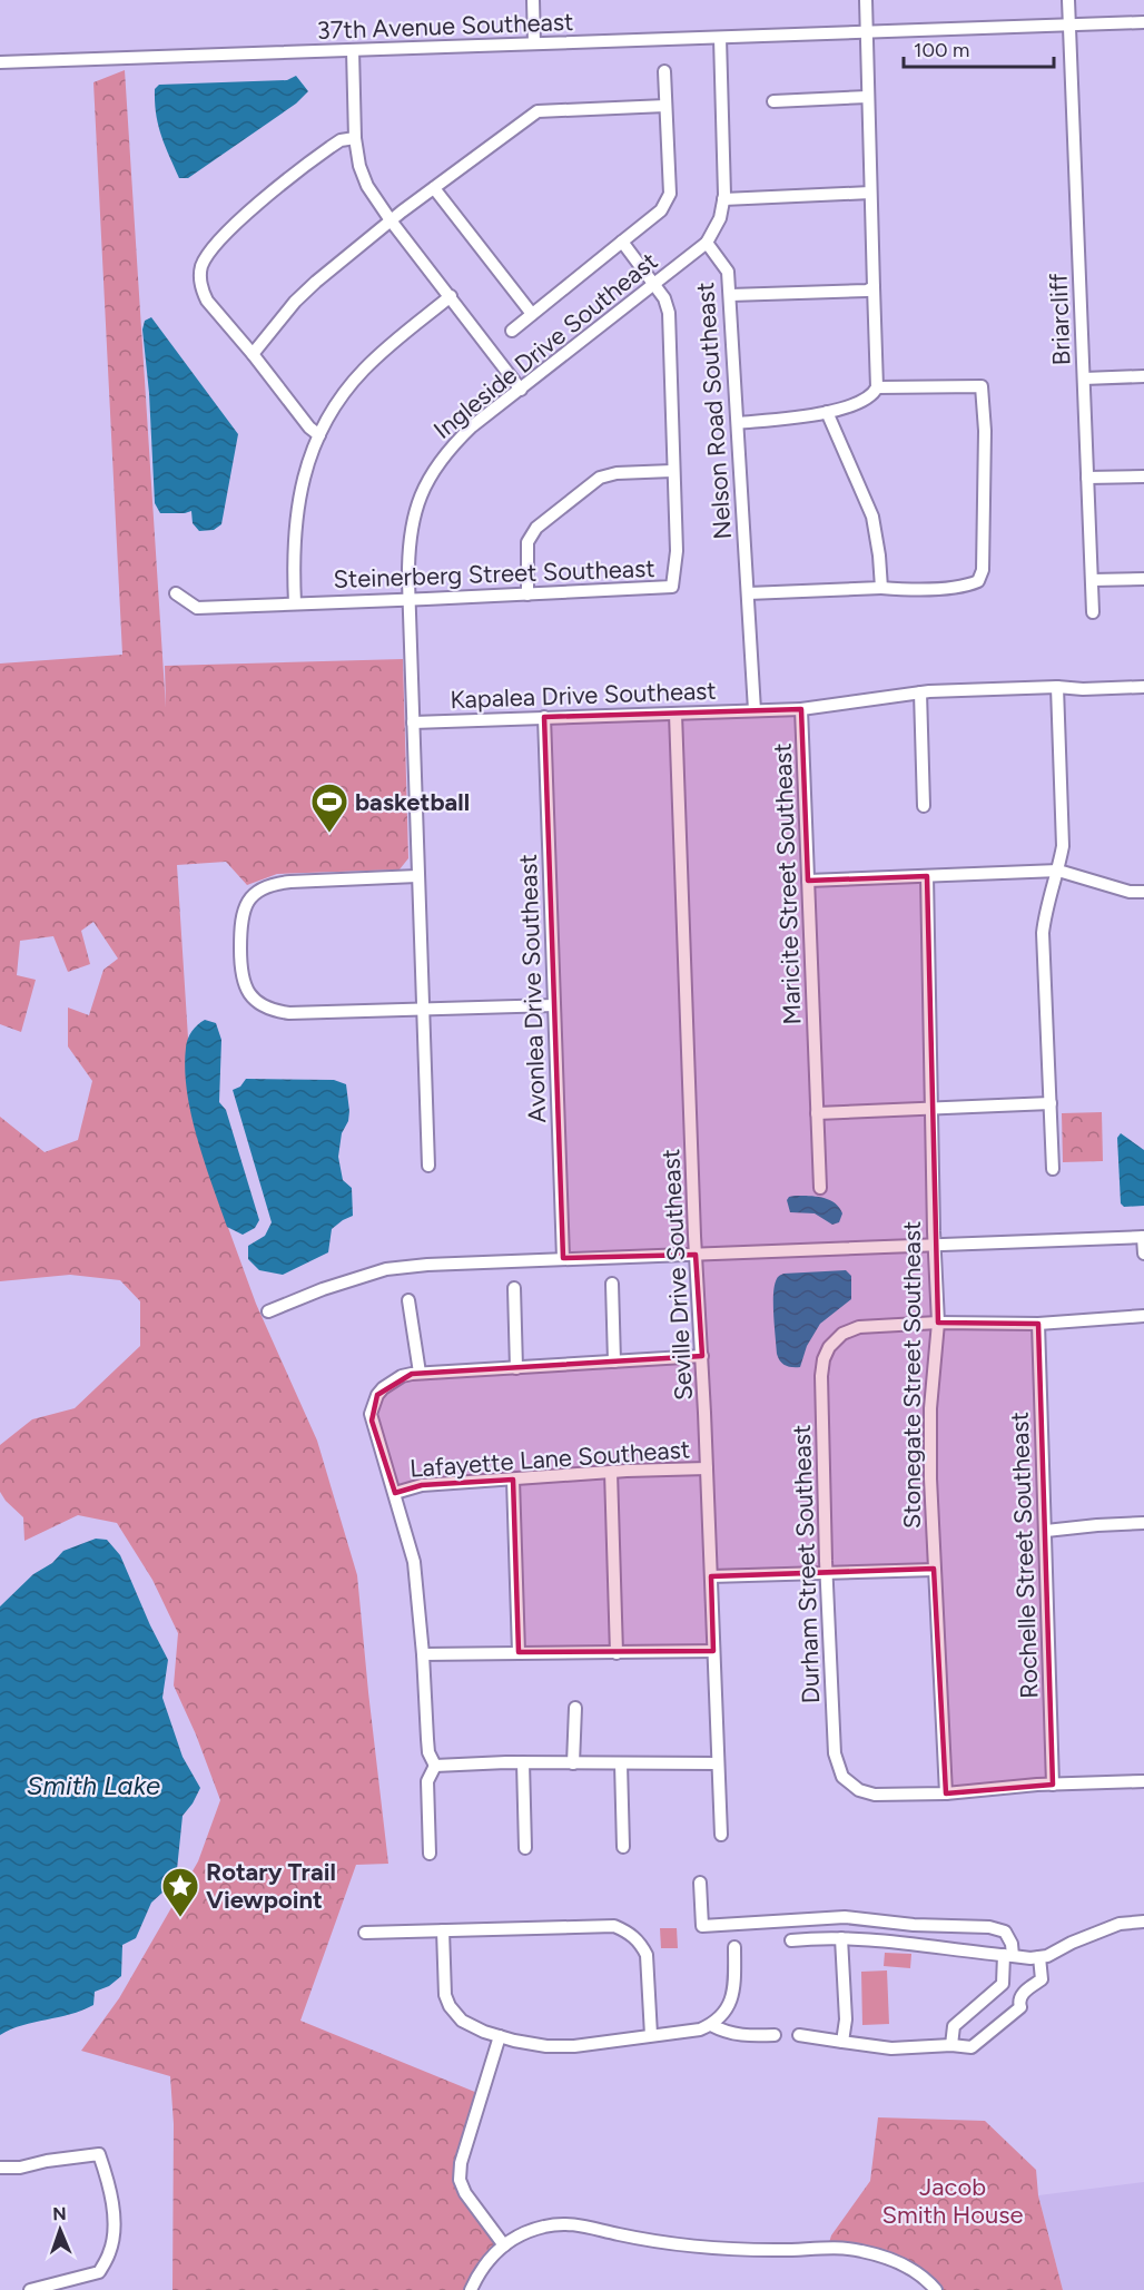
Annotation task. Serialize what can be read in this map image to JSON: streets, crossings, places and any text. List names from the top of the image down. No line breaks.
{"streets":{"street":["37th Avenue Southeast","Briarcliff","Ingleside Drive Southeast","Nelson Road Southeast","Steinerberg Street Southeast","Kapalea Drive Southeast","Maricite Street Southeast","Avonlea Drive Southeast","Seville Drive Southeast","Stonegate Street Southeast","Lafayette Lane Southeast","Rochelle Street Southeast","Durham Street Southeast"]},"crossings":[["37th Avenue Southeast","Briarcliff"],["Ingleside Drive Southeast","Nelson Road Southeast"],["Ingleside Drive Southeast","Steinerberg Street Southeast"],["Ingleside Drive Southeast","Kapalea Drive Southeast"],["Nelson Road Southeast","Kapalea Drive Southeast"],["Kapalea Drive Southeast","Maricite Street Southeast"],["Kapalea Drive Southeast","Avonlea Drive Southeast"],["Kapalea Drive Southeast","Seville Drive Southeast"],["Seville Drive Southeast","Lafayette Lane Southeast"],["Stonegate Street Southeast","Durham Street Southeast"]],"water":["Smith Lake"],"parks":["Jacob Smith House"],"places":{"sports":["basketball"],"place":["Rotary Trail Viewpoint"]},"scale_bar":"100 m","north":"top"}
